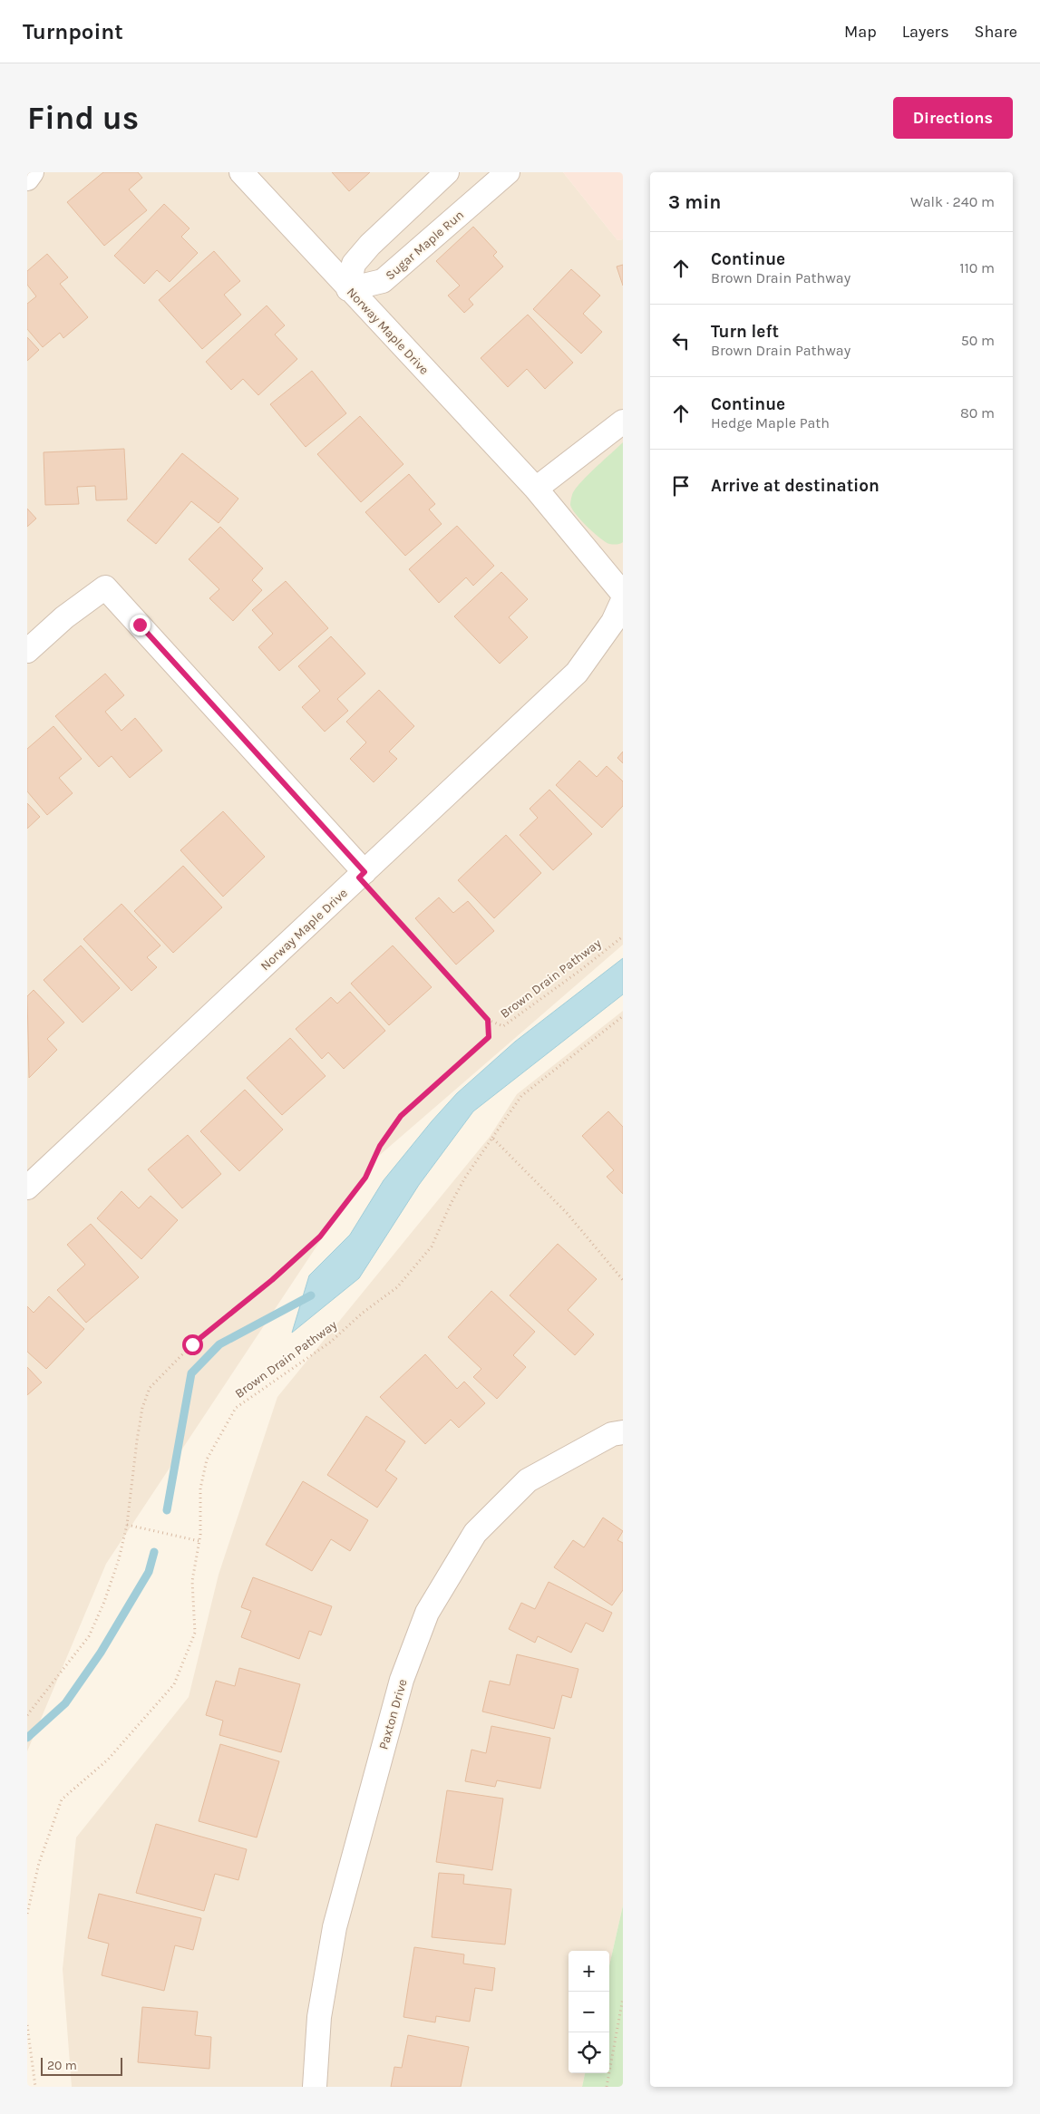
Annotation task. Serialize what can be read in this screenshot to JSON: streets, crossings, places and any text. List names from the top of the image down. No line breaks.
{"streets":{"street":["Sugar Maple Run","Norway Maple Drive","Paxton Drive"],"path":["Brown Drain Pathway"]},"crossings":[["Sugar Maple Run","Norway Maple Drive"],["Norway Maple Drive","Brown Drain Pathway"]],"scale_bar":"20 m","page":{"header":"Turnpoint","nav":["Map","Layers","Share"],"buttons":"Directions","title":"Find us","heading":["3 min","Walk · 240 m"],"list":[["Continue","Brown Drain Pathway","110 m"],["Turn left","Brown Drain Pathway","50 m"],["Continue","Hedge Maple Path","80 m"],"Arrive at destination"],"map_buttons":["+","−"],"scale":"20 m"}}
